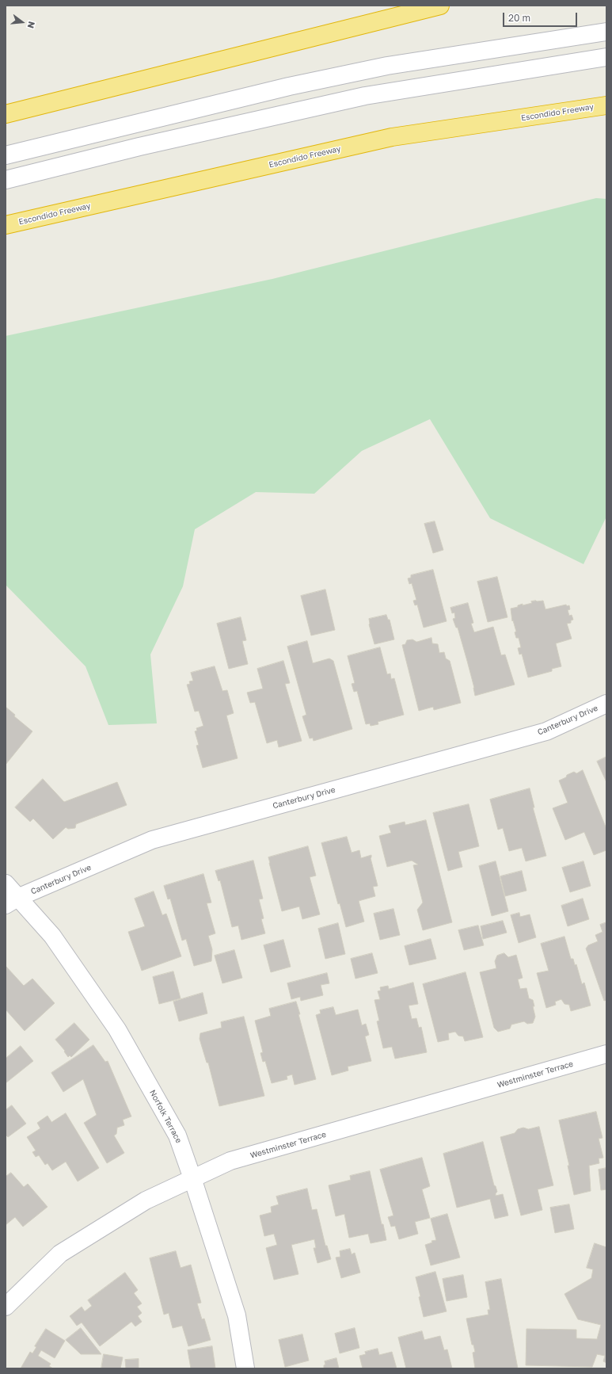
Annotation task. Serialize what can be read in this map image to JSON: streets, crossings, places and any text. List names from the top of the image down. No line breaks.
{"streets":{"highway":["Escondido Freeway"],"street":["Canterbury Drive","Westminster Terrace","Norfolk Terrace"]},"crossings":[["Canterbury Drive","Norfolk Terrace"],["Westminster Terrace","Norfolk Terrace"]],"scale_bar":"20 m","north":"right"}
